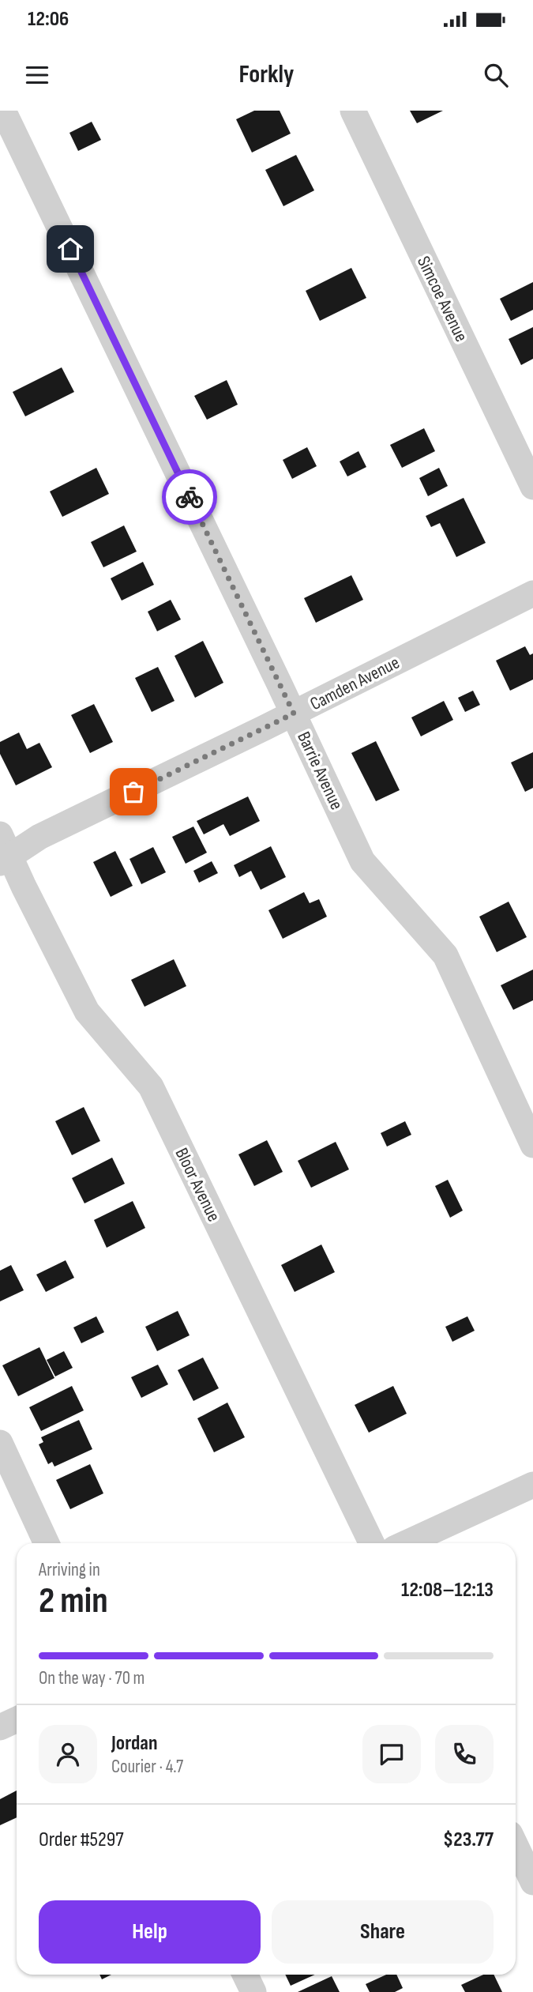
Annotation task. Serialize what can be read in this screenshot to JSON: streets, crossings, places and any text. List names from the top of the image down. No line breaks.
{"streets":{"street":["Simcoe Avenue","Camden Avenue","Barrie Avenue","Bloor Avenue"]},"crossings":[["Camden Avenue","Barrie Avenue"],["Camden Avenue","Bloor Avenue"]],"page":{"status":"12:06","header":"Forkly","heading":["2 min","Arriving in","12:08–12:13"],"panel":["Jordan","Courier · 4.7","Order #5297","$23.77"],"bar":"On the way · 70 m","buttons":["Help","Share"]}}
